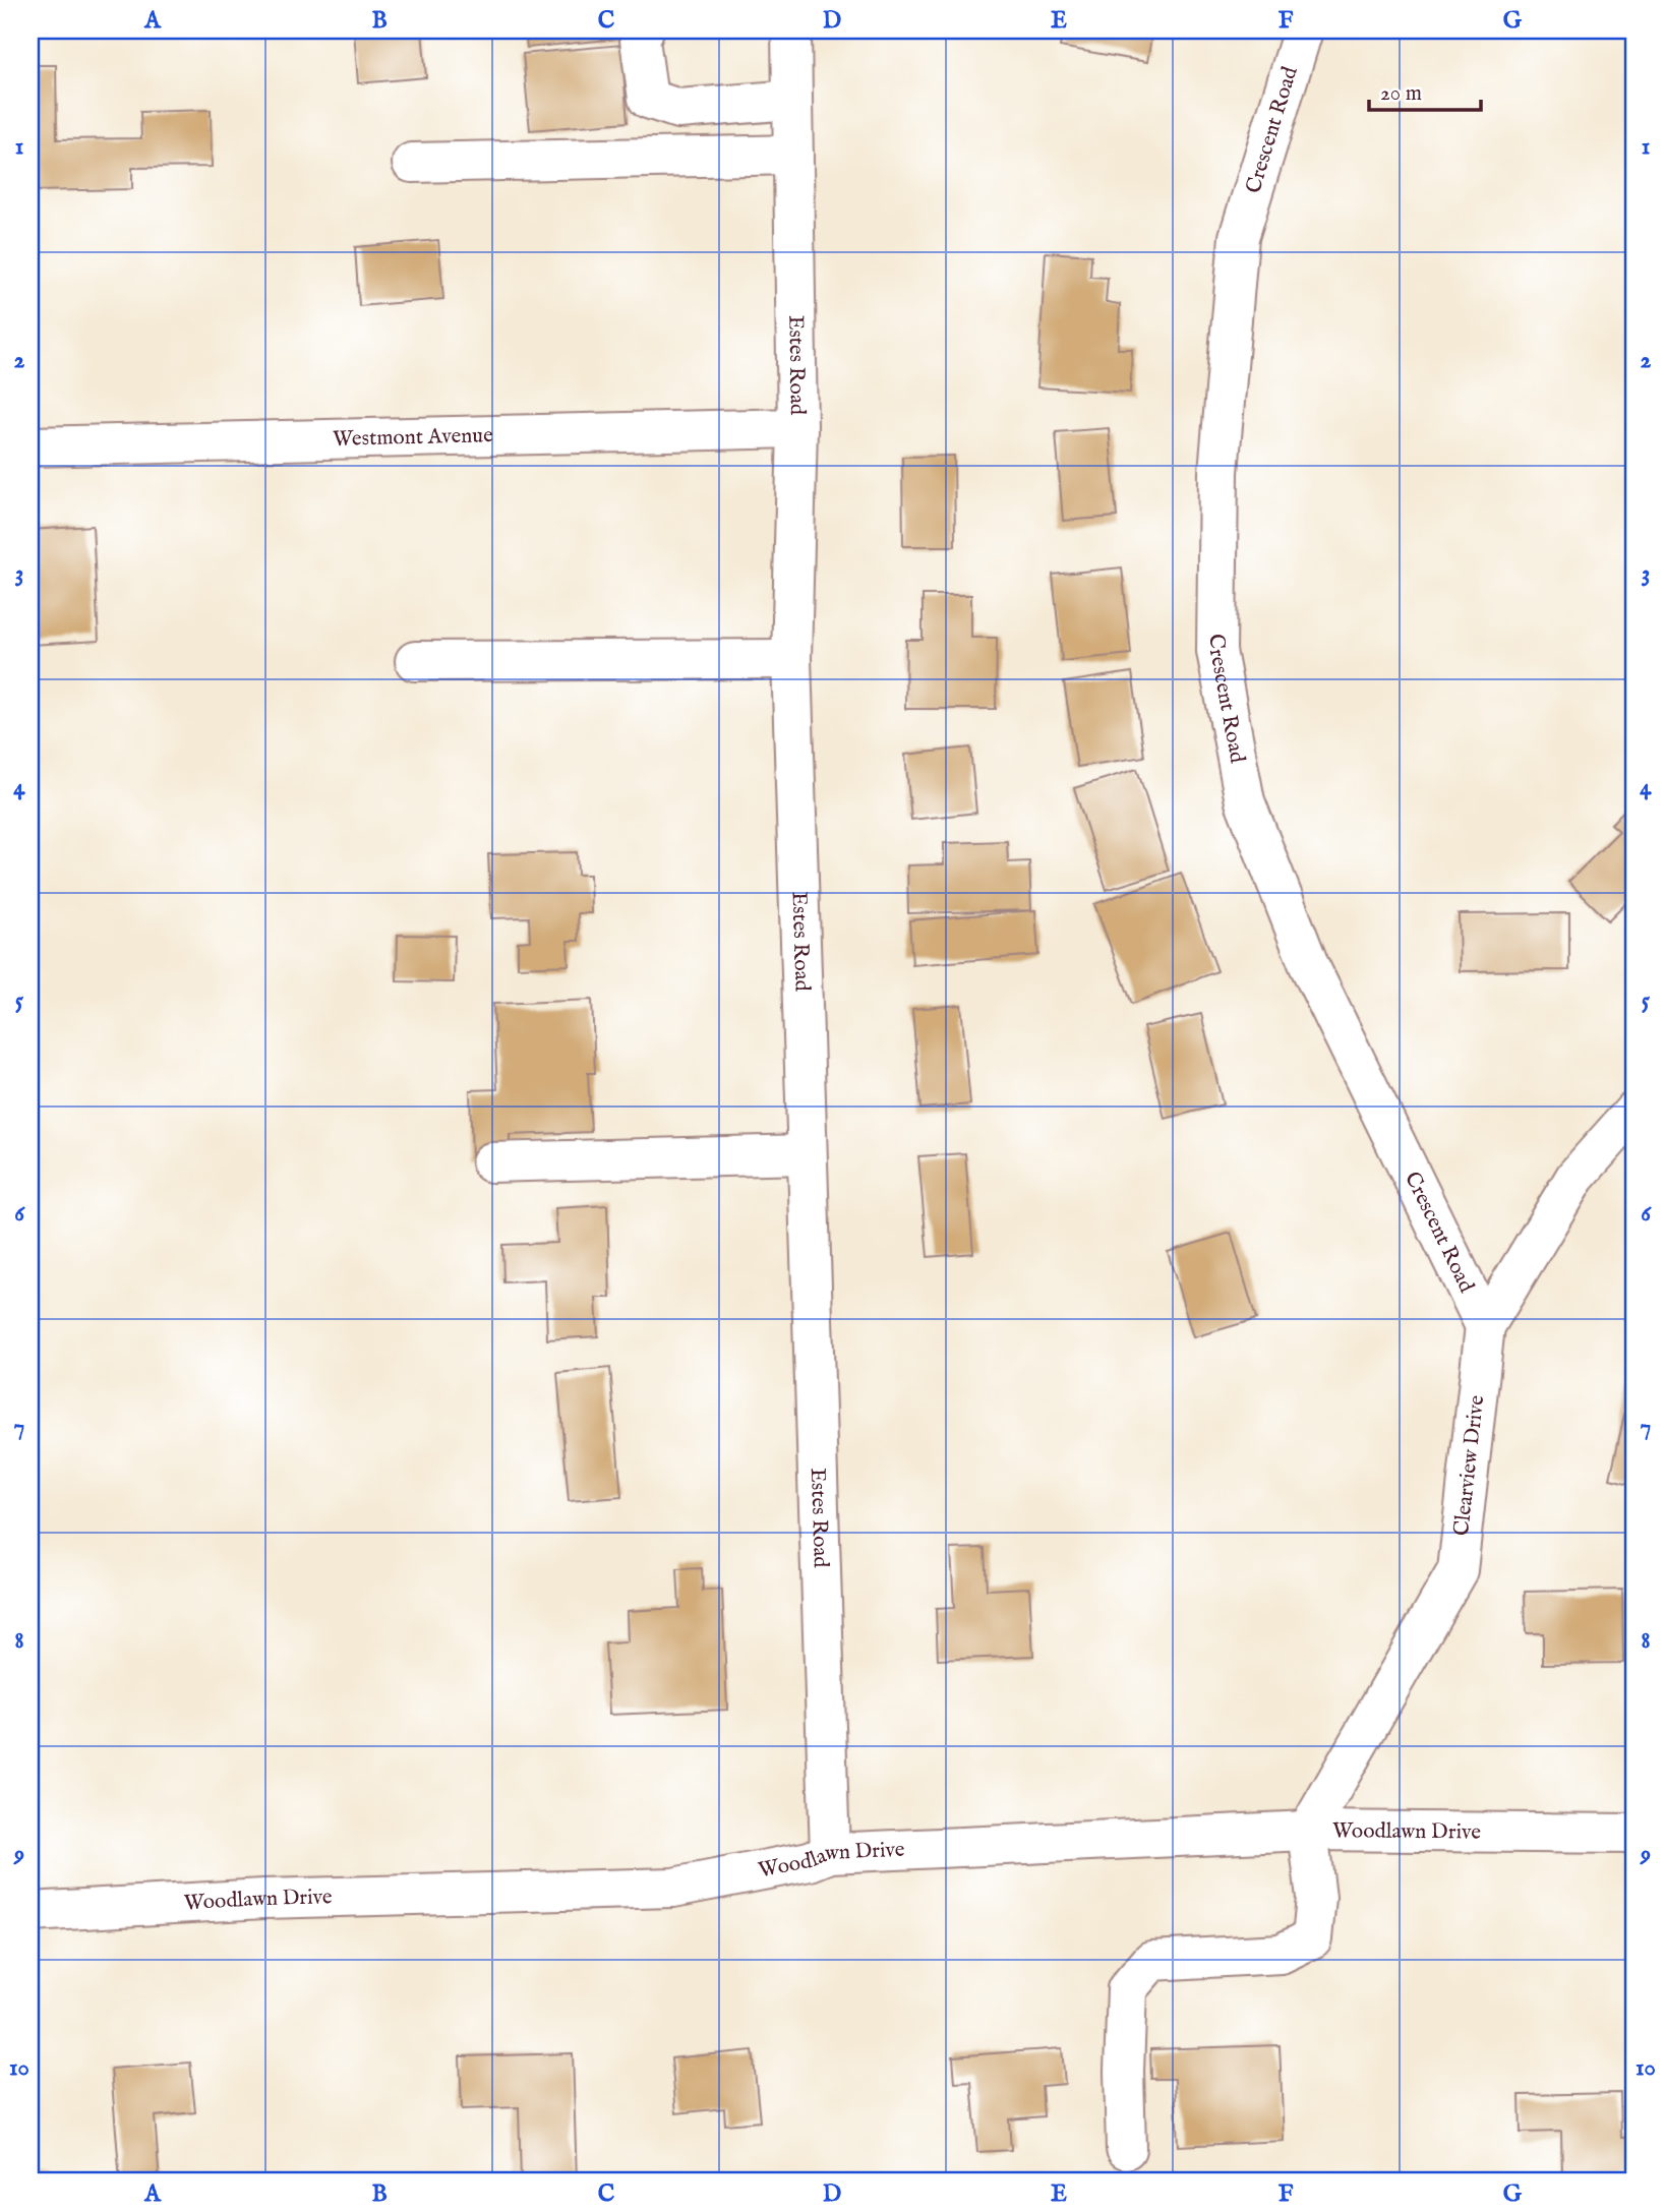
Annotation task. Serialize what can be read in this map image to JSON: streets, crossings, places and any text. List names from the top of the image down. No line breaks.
{"streets":{"street":["Crescent Road","Estes Road","Westmont Avenue","Clearview Drive","Woodlawn Drive"]},"crossings":[["Crescent Road","Clearview Drive"],["Estes Road","Westmont Avenue"],["Estes Road","Woodlawn Drive"],["Clearview Drive","Woodlawn Drive"]],"scale_bar":"20 m","grid":{"columns":["A","B","C","D","E","F","G"],"rows":["1","2","3","4","5","6","7","8","9","10"]}}
